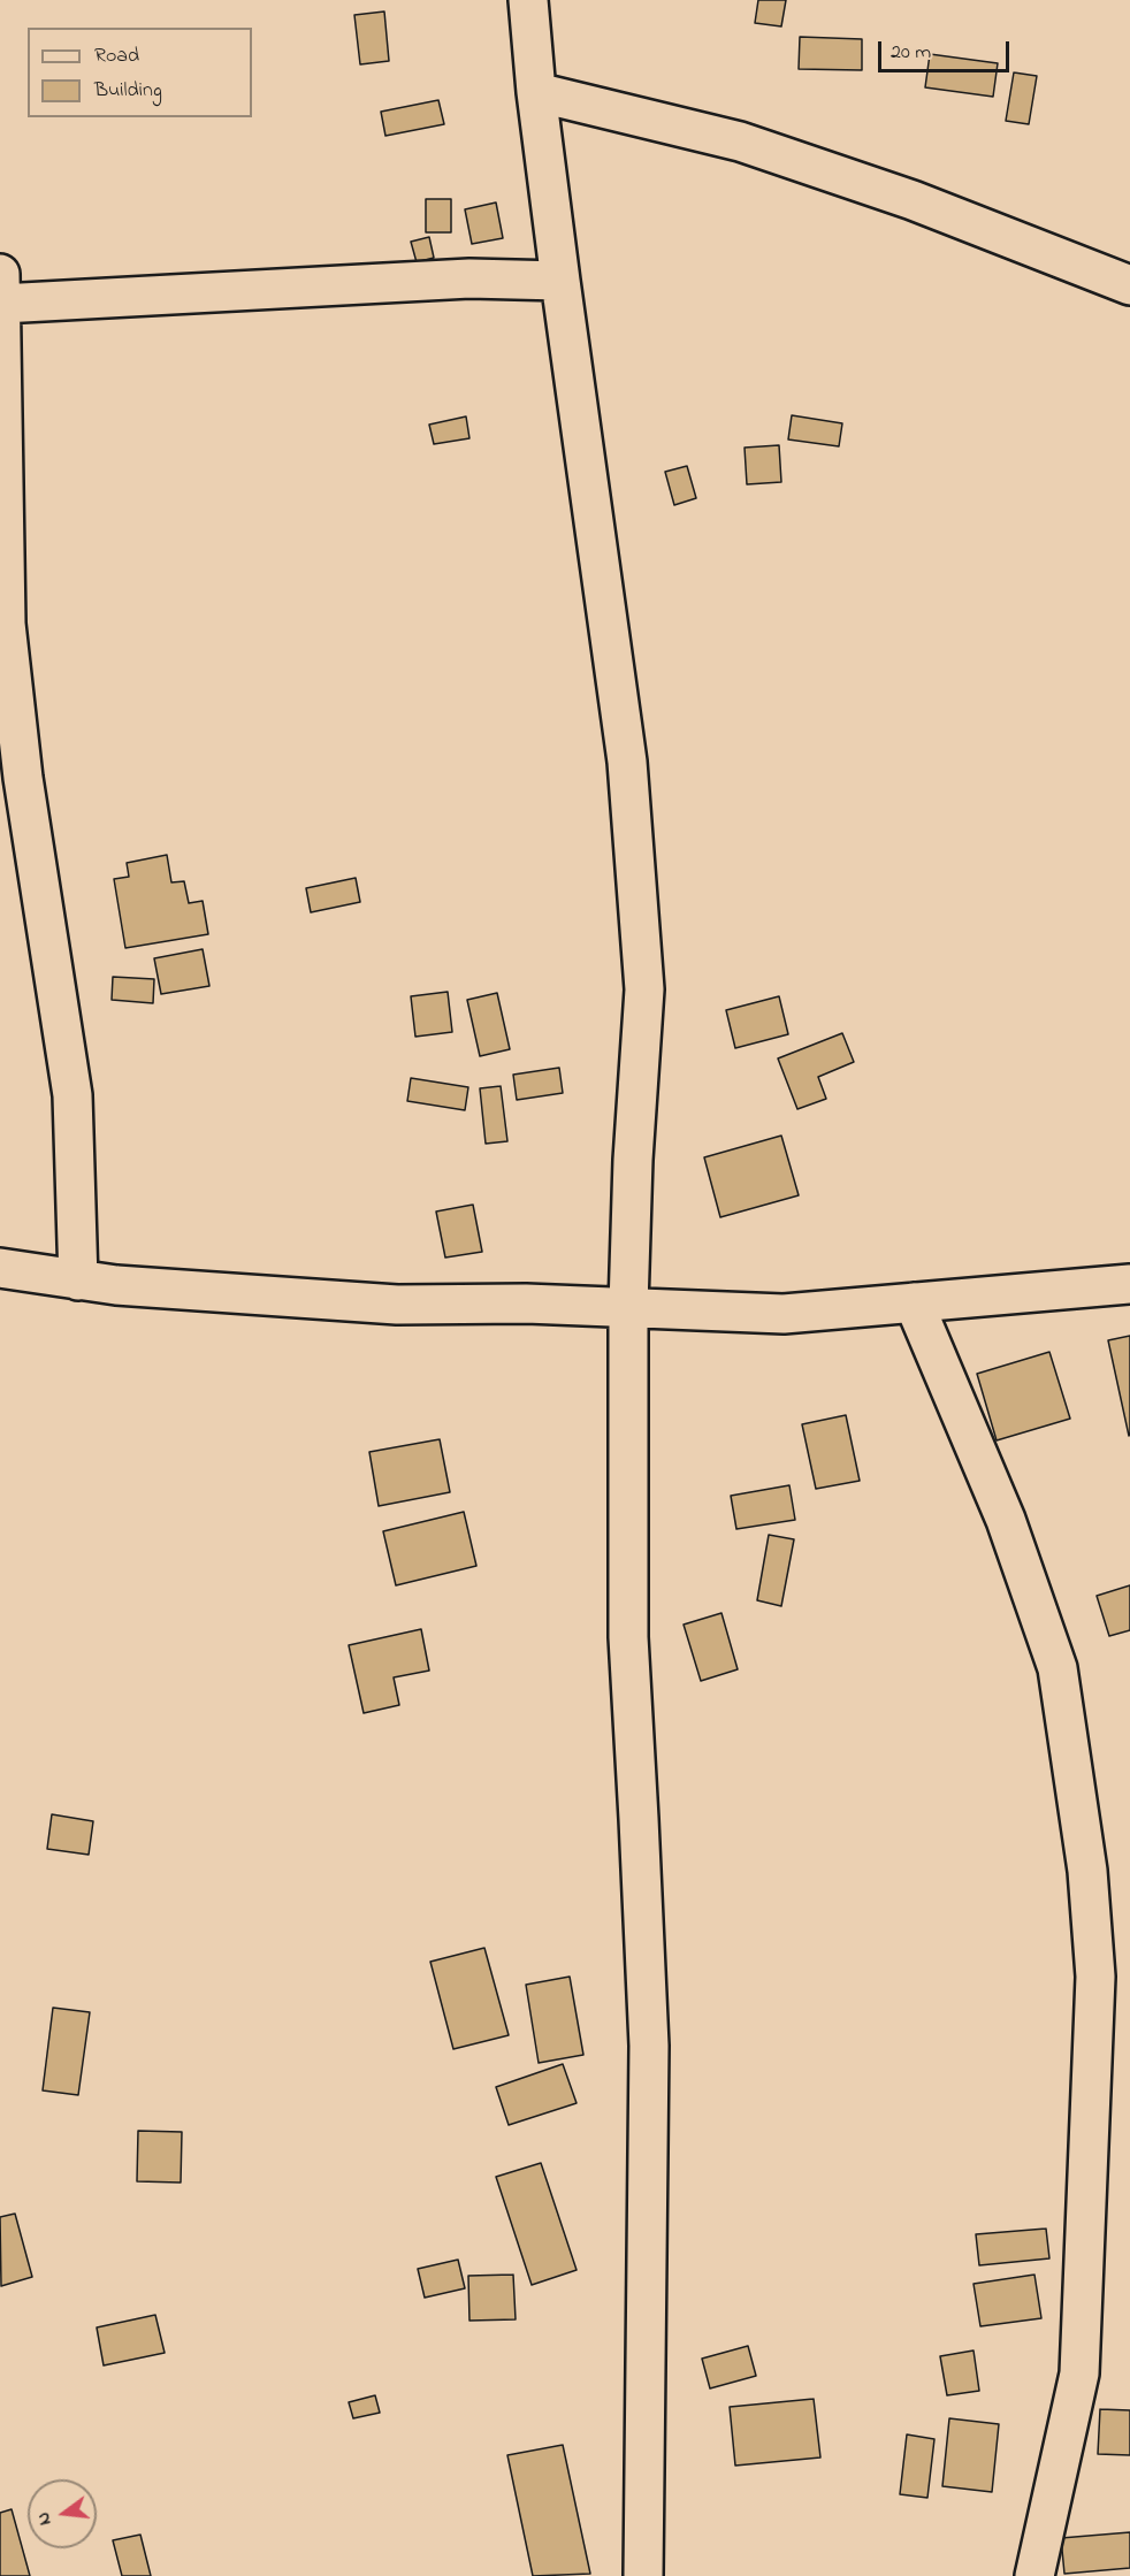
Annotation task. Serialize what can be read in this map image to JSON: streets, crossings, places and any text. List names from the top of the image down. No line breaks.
{"legend":["Road","Building"],"scale_bar":"20 m","north":"left"}
